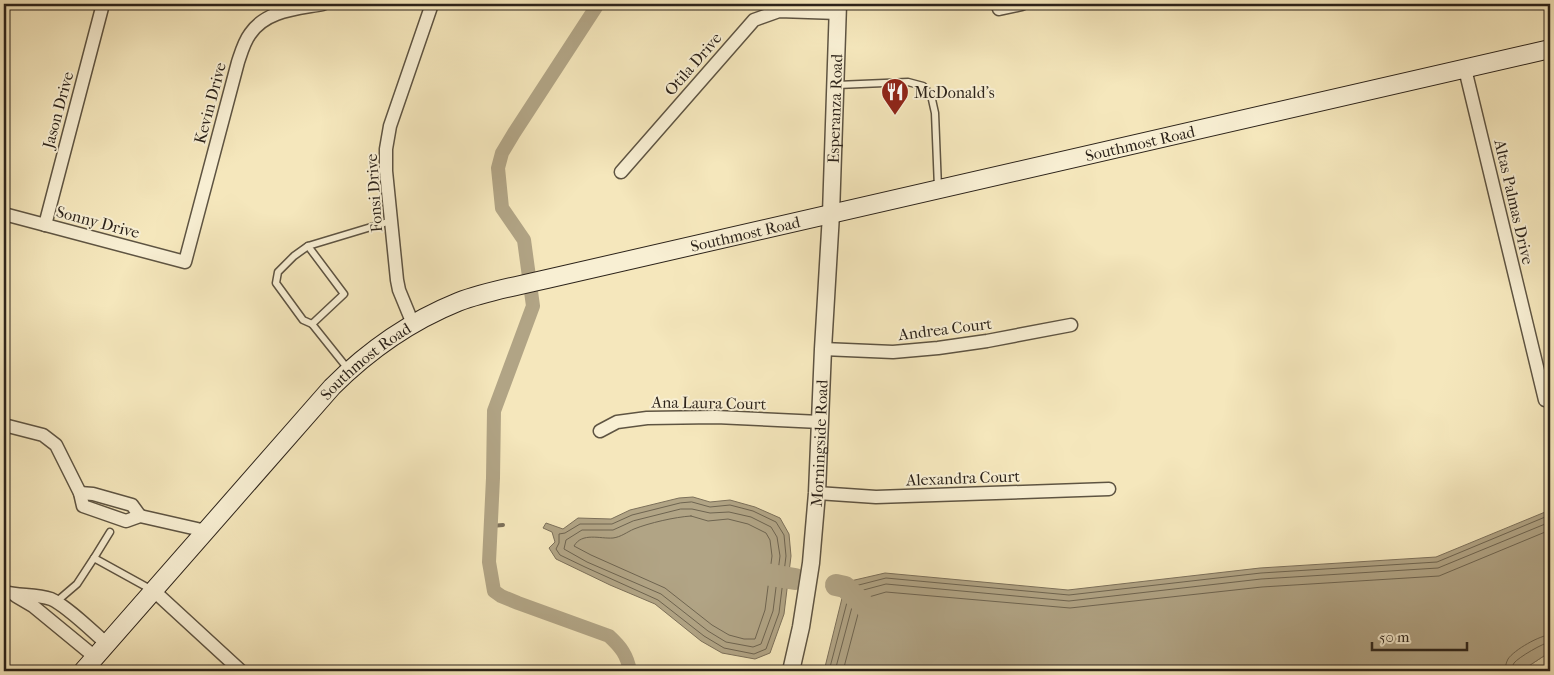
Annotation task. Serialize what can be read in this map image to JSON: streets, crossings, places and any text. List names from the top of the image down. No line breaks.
{"streets":{"main road":["Southmost Road"],"street":["Otila Drive","Kevin Drive","Esperanza Road","Jason Drive","Fonsi Drive","Altas Palmas Drive","Sonny Drive","Andrea Court","Ana Laura Court","Morningside Road","Alexandra Court"]},"crossings":[["Otila Drive","Esperanza Road"],["Kevin Drive","Sonny Drive"],["Esperanza Road","Southmost Road"],["Esperanza Road","Morningside Road"],["Jason Drive","Sonny Drive"],["Southmost Road","Fonsi Drive"],["Southmost Road","Altas Palmas Drive"],["Southmost Road","Morningside Road"],["Andrea Court","Morningside Road"],["Ana Laura Court","Morningside Road"],["Morningside Road","Alexandra Court"]],"places":{"restaurant":["McDonald's"]},"scale_bar":"50 m"}
